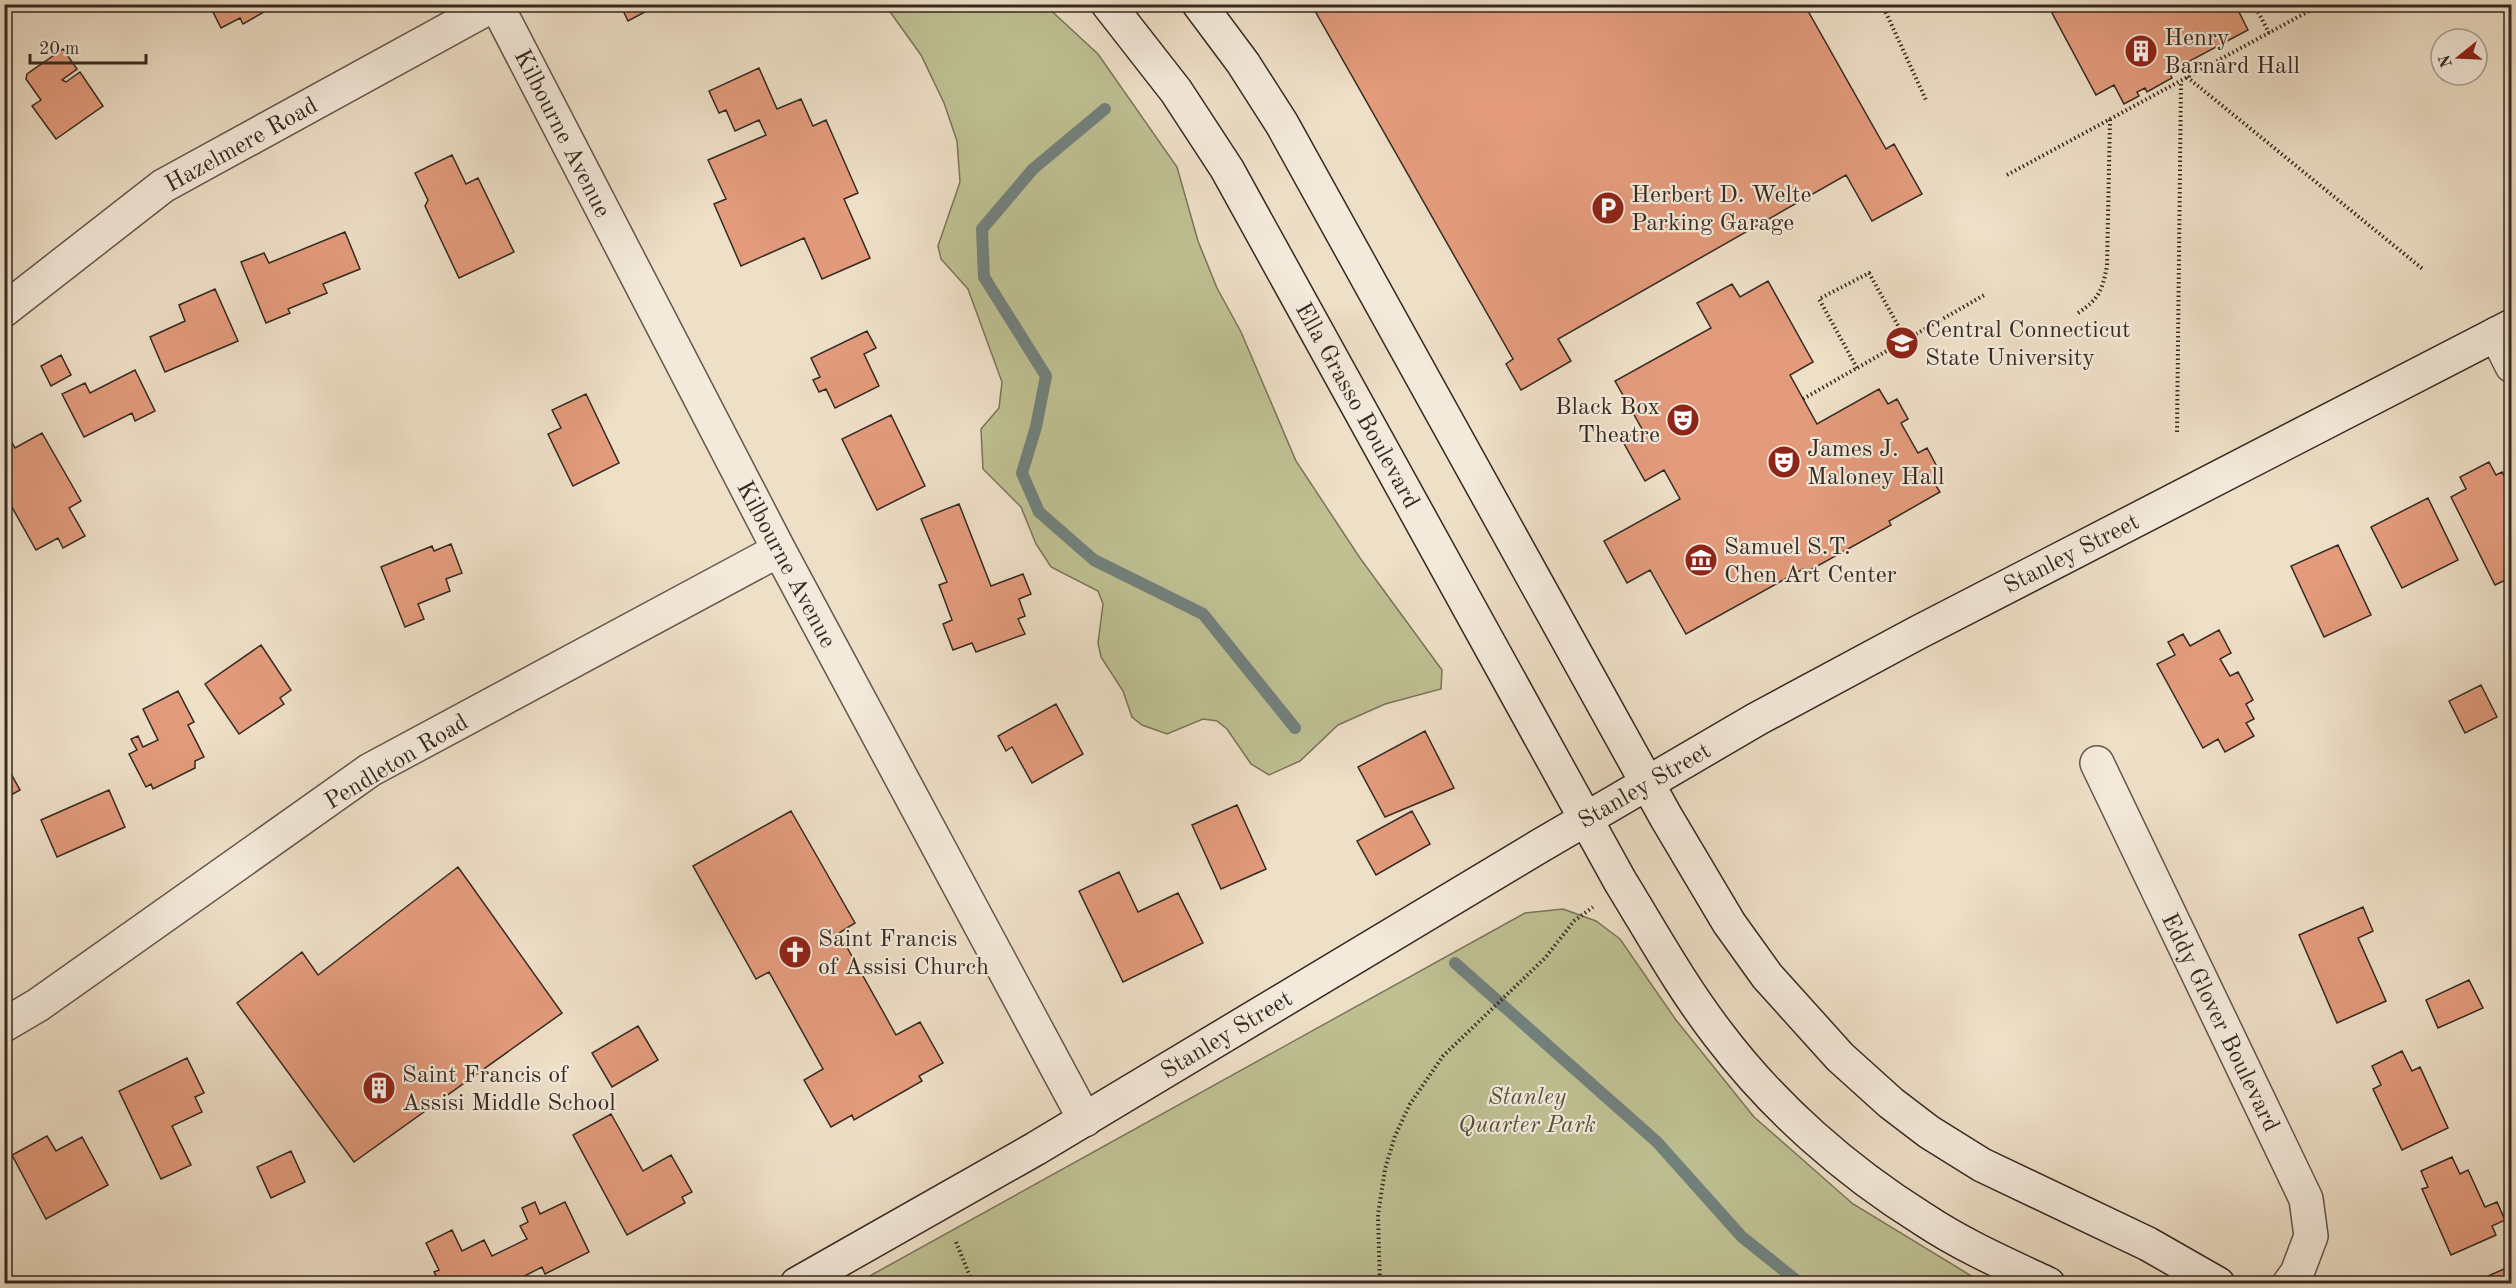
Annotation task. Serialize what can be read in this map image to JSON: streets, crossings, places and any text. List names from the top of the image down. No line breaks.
{"streets":{"street":["Kilbourne Avenue","Hazelmere Road","Ella Grasso Boulevard","Stanley Street","Pendleton Road","Eddy Glover Boulevard"]},"crossings":[["Kilbourne Avenue","Hazelmere Road"],["Kilbourne Avenue","Stanley Street"],["Kilbourne Avenue","Pendleton Road"],["Ella Grasso Boulevard","Stanley Street"]],"parks":["Stanley Quarter Park"],"places":{"building":["Henry Barnard Hall","Saint Francis of Assisi Middle School"],"parking":["Herbert D. Welte Parking Garage"],"school or university":["Central Connecticut State University"],"theatre":["Black Box Theatre","James J. Maloney Hall"],"museum":["Samuel S.T. Chen Art Center"],"church":["Saint Francis of Assisi Church"]},"scale_bar":"20 m","north":"left"}
